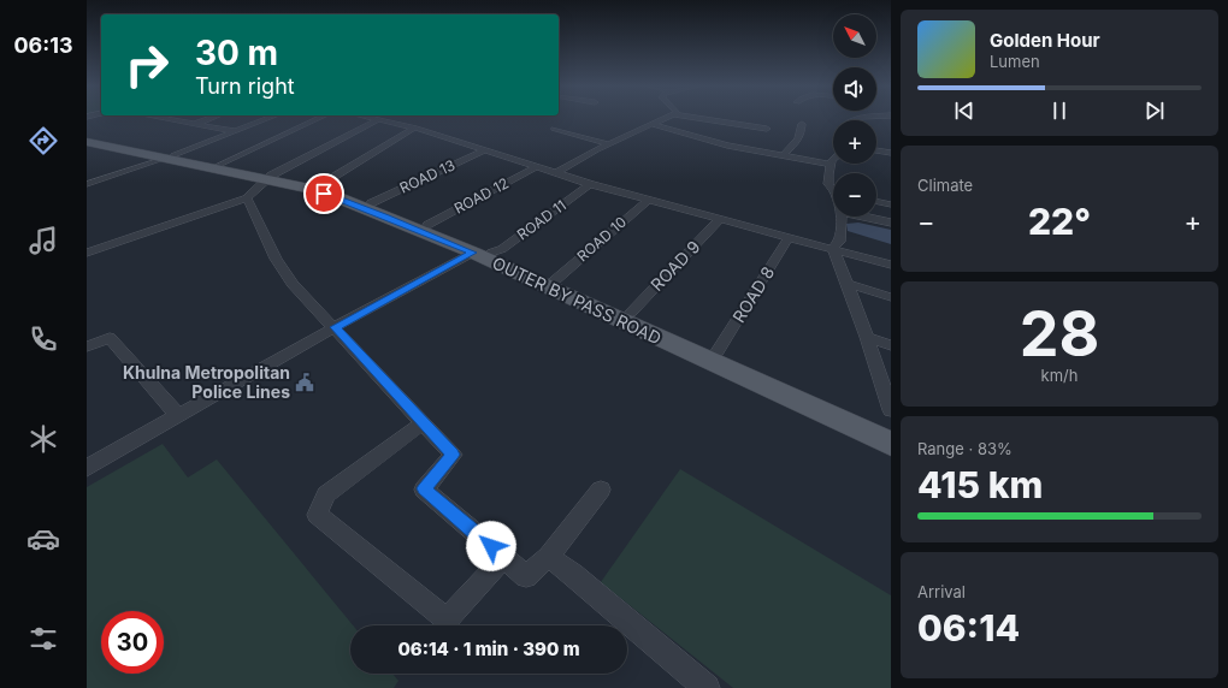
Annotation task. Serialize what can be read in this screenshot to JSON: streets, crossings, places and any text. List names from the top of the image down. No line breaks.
{"streets":{"main road":["OUTER BY PASS ROAD"],"street":["ROAD 13","ROAD 12","ROAD 11","ROAD 10","ROAD 9","ROAD 8"]},"crossings":[["ROAD 13","OUTER BY PASS ROAD"],["ROAD 12","OUTER BY PASS ROAD"],["ROAD 11","OUTER BY PASS ROAD"],["ROAD 10","OUTER BY PASS ROAD"],["ROAD 9","OUTER BY PASS ROAD"],["ROAD 8","OUTER BY PASS ROAD"]],"places":{"public building":["Khulna Metropolitan Police Lines"]},"north":"top left","page":{"tabs":"06:13","map_buttons":["+","−"],"turn":["30 m","Turn right"],"song":["Golden Hour","Lumen"],"tile":["Climate",["28","km/h"],["Range · 83%","415 km"],["Arrival","06:14"]],"heat":["−","22°","+"],"limit":"30","trip":"06:14 · 1 min · 390 m"}}
